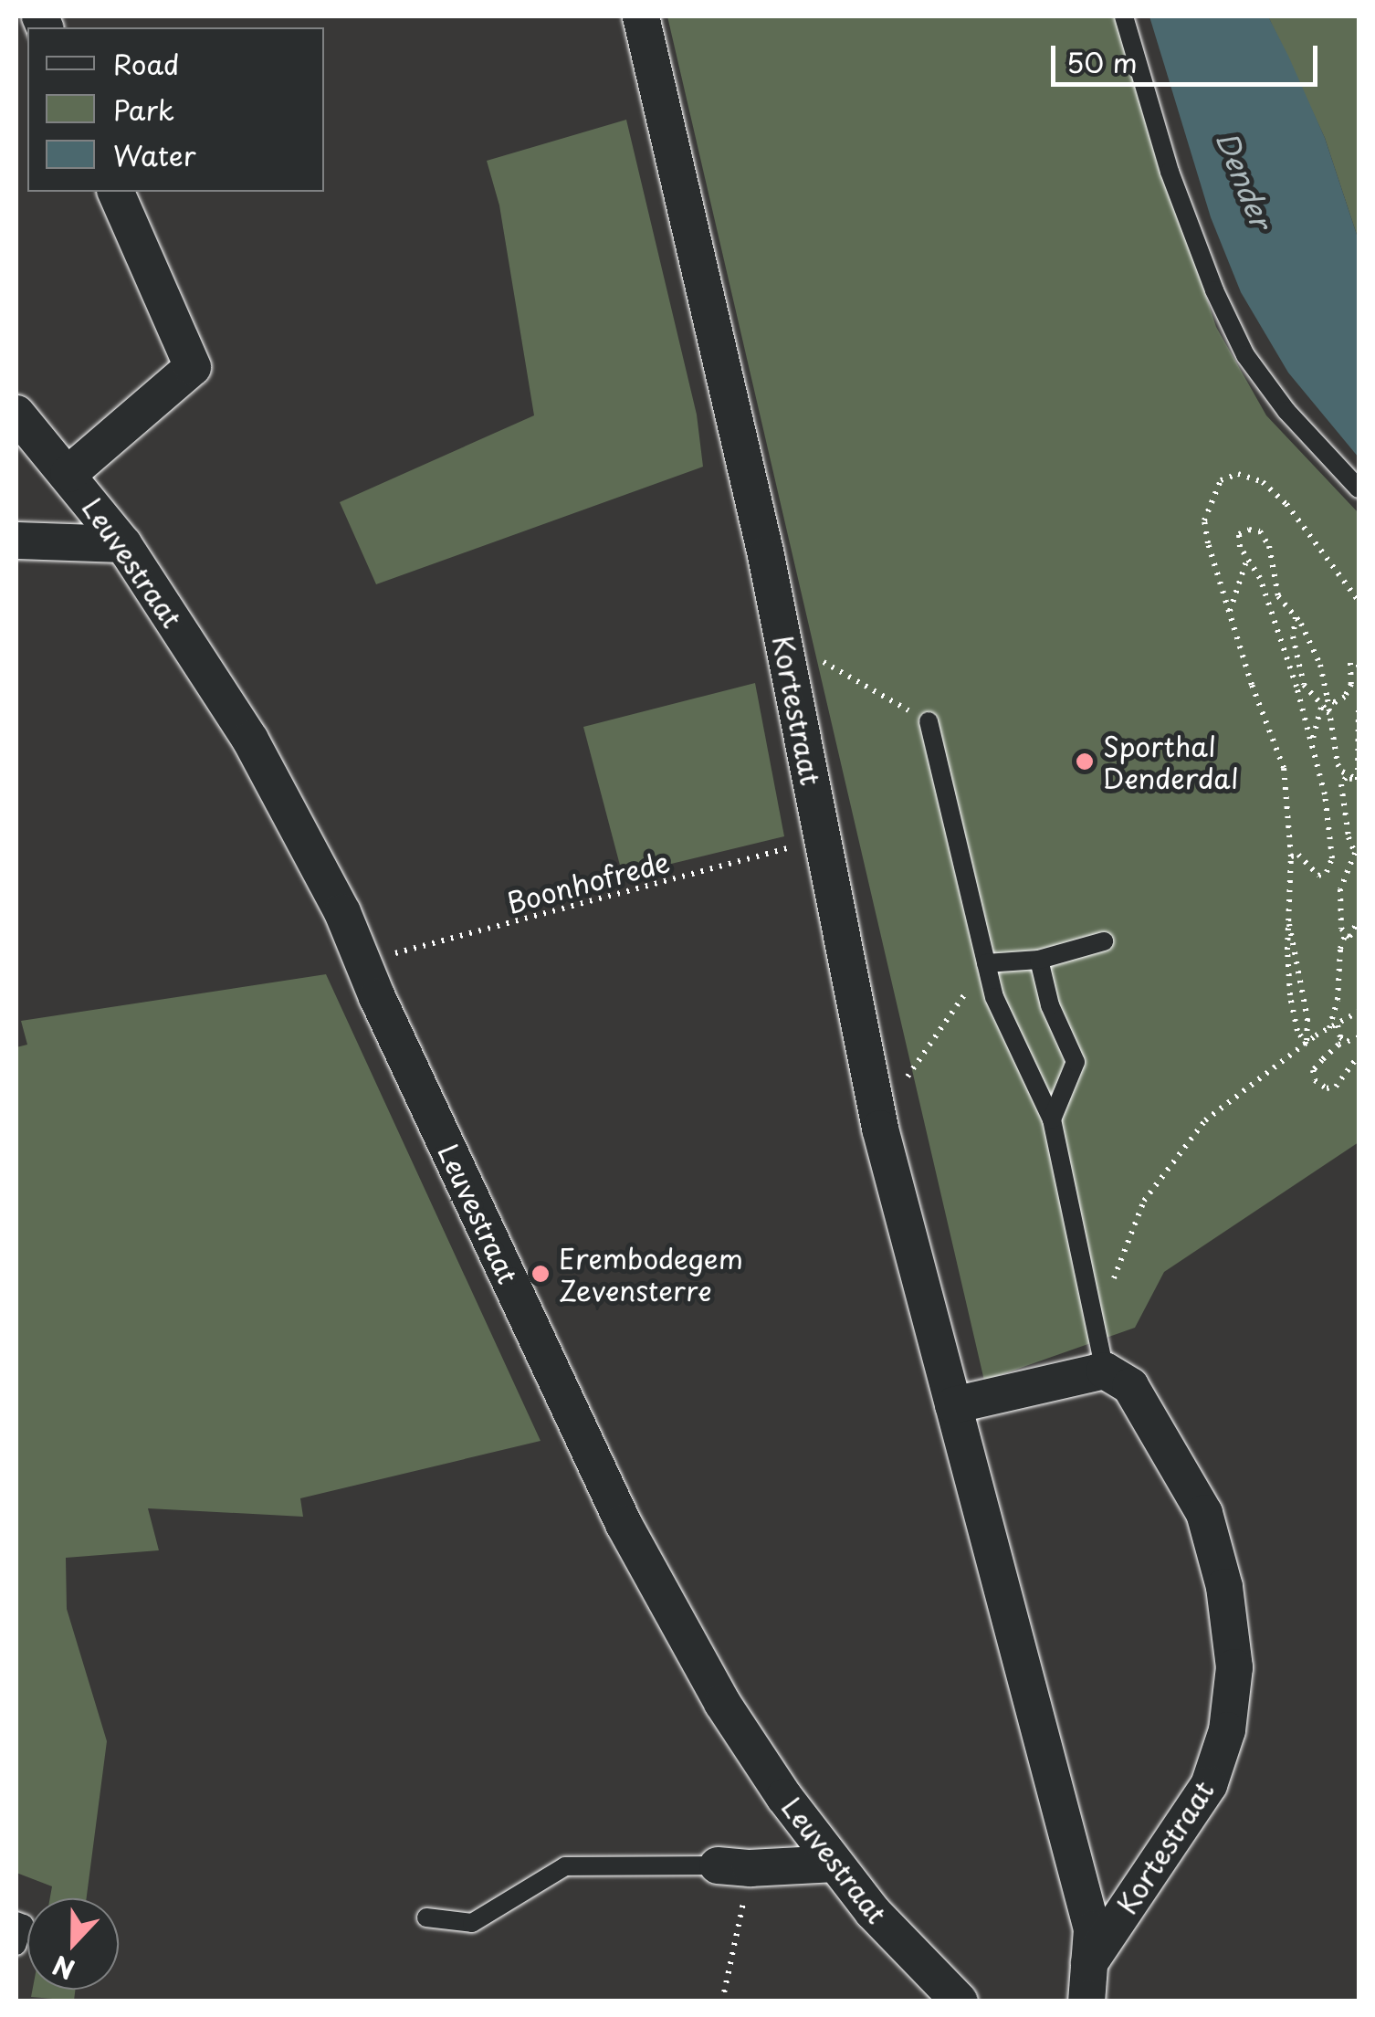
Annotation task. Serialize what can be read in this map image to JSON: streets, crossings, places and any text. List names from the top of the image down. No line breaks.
{"streets":{"street":["Leuvestraat","Kortestraat"],"path":["Boonhofrede"]},"crossings":[["Leuvestraat","Boonhofrede"],["Kortestraat","Boonhofrede"]],"water":["Dender"],"places":["Sporthal Denderdal","Erembodegem Zevensterre"],"legend":["Road","Park","Water"],"scale_bar":"50 m","north":"bottom"}
